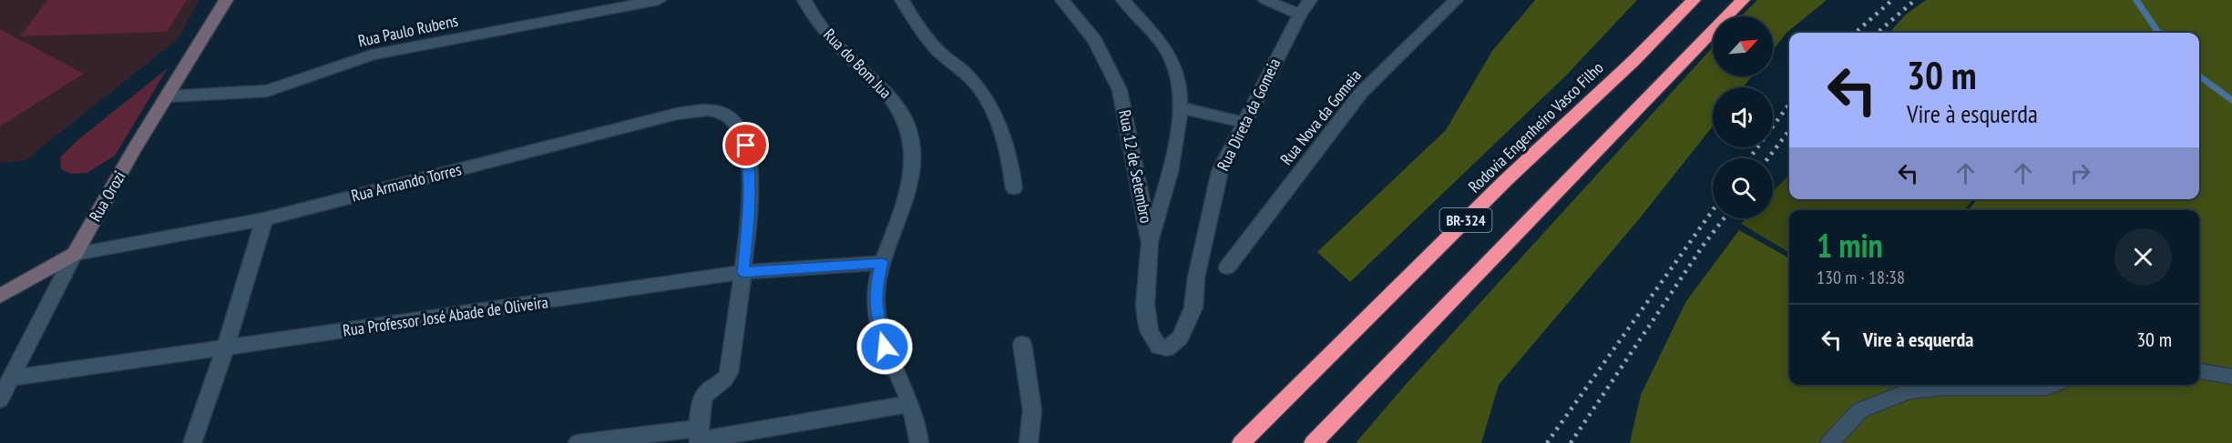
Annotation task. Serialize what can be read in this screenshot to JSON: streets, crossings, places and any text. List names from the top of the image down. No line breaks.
{"streets":{"highway":["Rodovia Engenheiro Vasco Filho","BR-324"],"street":["Rua Paulo Rubens","Rua do Bom Jua","Rua Direta da Gomeia","Rua Nova da Gomeia","Rua 12 de Setembro","Rua Armando Torres","Rua Orozi","Rua Professor José Abade de Oliveira"]},"crossings":[["Rua Paulo Rubens","Rua Orozi"],["Rua do Bom Jua","Rua Professor José Abade de Oliveira"],["Rua Direta da Gomeia","Rua 12 de Setembro"],["Rua Armando Torres","Rua Orozi"],["Rua Armando Torres","Rua Professor José Abade de Oliveira"],["Rua Orozi","Rua Professor José Abade de Oliveira"]],"north":"top right","page":{"turn":["30 m","Vire à esquerda"],"heading":["1 min","130 m · 18:38"],"list":[{"name":"Vire à esquerda","value":"30 m"}]}}
